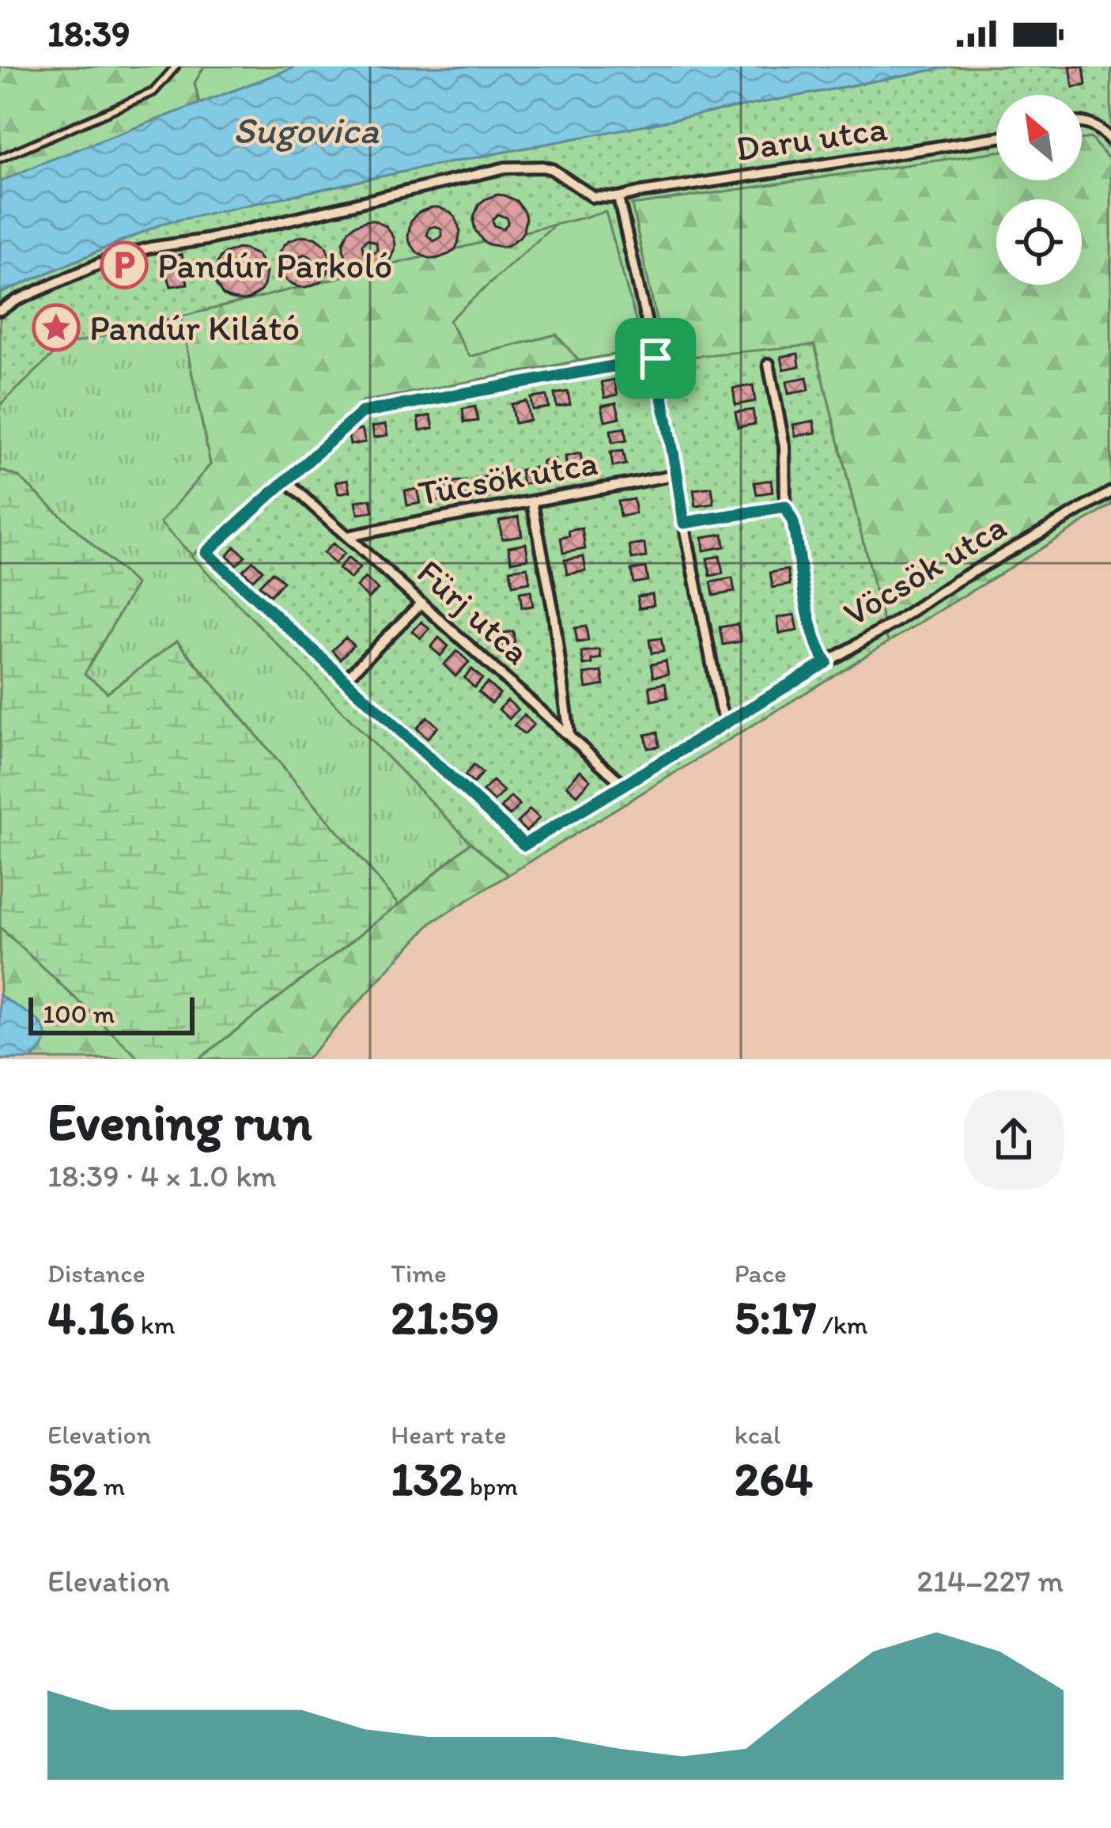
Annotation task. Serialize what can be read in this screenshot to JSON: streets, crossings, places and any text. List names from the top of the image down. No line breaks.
{"streets":{"street":["Daru utca","Tücsök utca","Vöcsök utca","Fürj utca"]},"crossings":[["Tücsök utca","Fürj utca"],["Vöcsök utca","Fürj utca"]],"water":["Sugovica"],"places":{"parking":["Pandúr Parkoló"],"place":["Pandúr Kilátó"]},"scale_bar":"100 m","north":"top left","page":{"status":"18:39","scale":"100 m","heading":["Evening run","18:39 · 4 × 1.0 km"],"stats":[["Distance","4.16 km"],["Time","21:59"],["Pace","5:17 /km"],["Elevation","52 m"],["Heart rate","132 bpm"],["kcal","264"]],"chart":["Elevation","214–227 m"]}}
